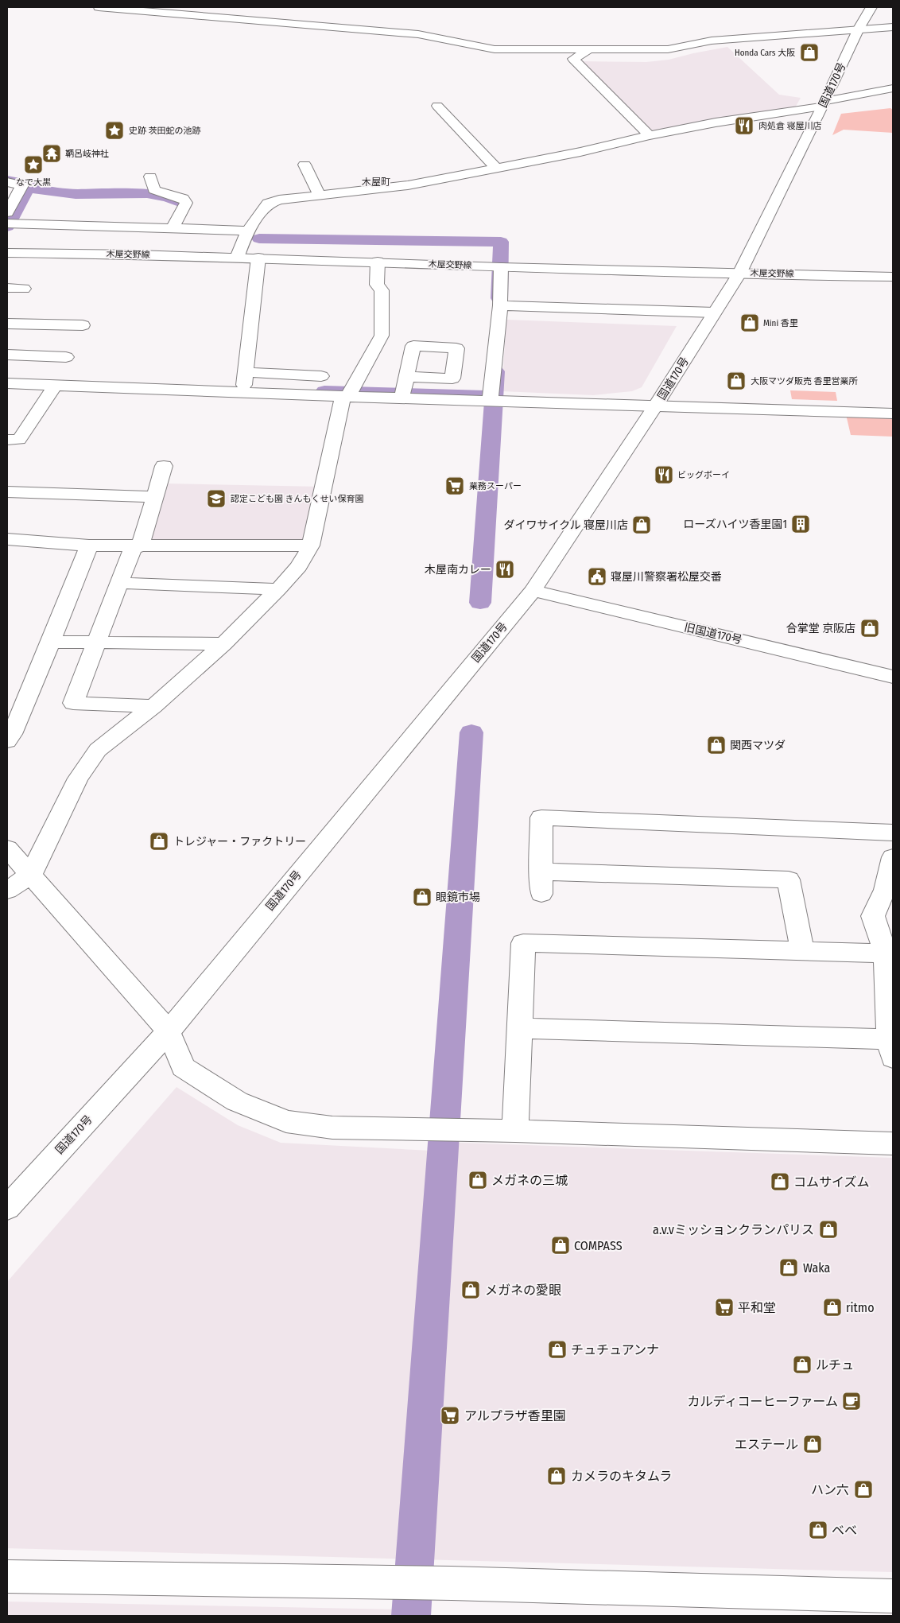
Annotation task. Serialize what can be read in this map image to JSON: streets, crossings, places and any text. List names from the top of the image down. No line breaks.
{"streets":{"main road":["国道170号","木屋交野線","旧国道170号"]},"crossings":[["国道170号","木屋交野線"],["国道170号","旧国道170号"]],"districts":["木屋町"],"places":{"shop":["Honda Cars 大阪","Mini 香里","大阪マツダ販売 香里営業所","ダイワサイクル 寝屋川店","合掌堂 京阪店","関西マツダ","トレジャー・ファクトリー","眼鏡市場","メガネの三城","コムサイズム","a.v.vミッションクランパリス","COMPASS","Waka","メガネの愛眼","ritmo","チュチュアンナ","ルチュ","エステール","カメラのキタムラ","ハン六","ベベ"],"restaurant":["肉処倉 寝屋川店","ビッグボーイ","木屋南カレー"],"place":["史跡 茨田蛇の池跡","なで大黒"],"temple":["鞆呂岐神社"],"supermarket":["業務スーパー","平和堂","アルプラザ香里園"],"school or university":["認定こども園 きんもくせい保育園"],"building":["ローズハイツ香里園1"],"public building":["寝屋川警察署松屋交番"],"cafe":["カルディコーヒーファーム"]}}
